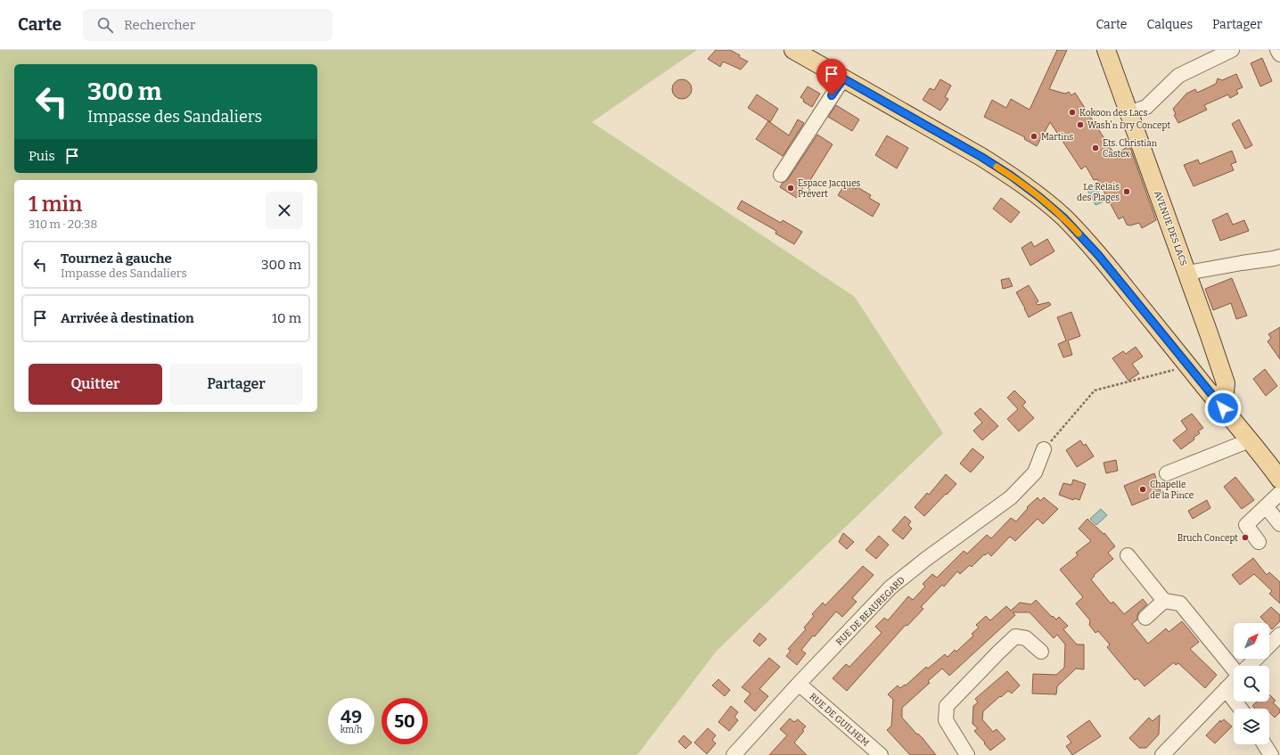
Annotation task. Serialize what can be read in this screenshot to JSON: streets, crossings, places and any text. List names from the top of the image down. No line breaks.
{"streets":{"main road":["AVENUE DES LACS"],"street":["RUE DE BEAUREGARD","RUE DE GUILHEM"]},"crossings":[["RUE DE BEAUREGARD","RUE DE GUILHEM"]],"places":["Kokoon des Lacs","Wash'n Dry Concept","Martins","Ets. Christian Castex","Espace Jacques Prévert","Le Relais des Plages","Chapelle de la Pince","Bruch Concept"],"north":"top right","page":{"header":"Carte","search":"Rechercher","nav":["Carte","Calques","Partager"],"turn":["300 m","Impasse des Sandaliers"],"then":"Puis","heading":["1 min","310 m · 20:38"],"list":[{"name":"Tournez à gauche","note":"Impasse des Sandaliers","value":"300 m"},{"name":"Arrivée à destination","value":"10 m"}],"buttons":["Quitter","Partager"],"speed":"49 km/h","limit":"50"}}
